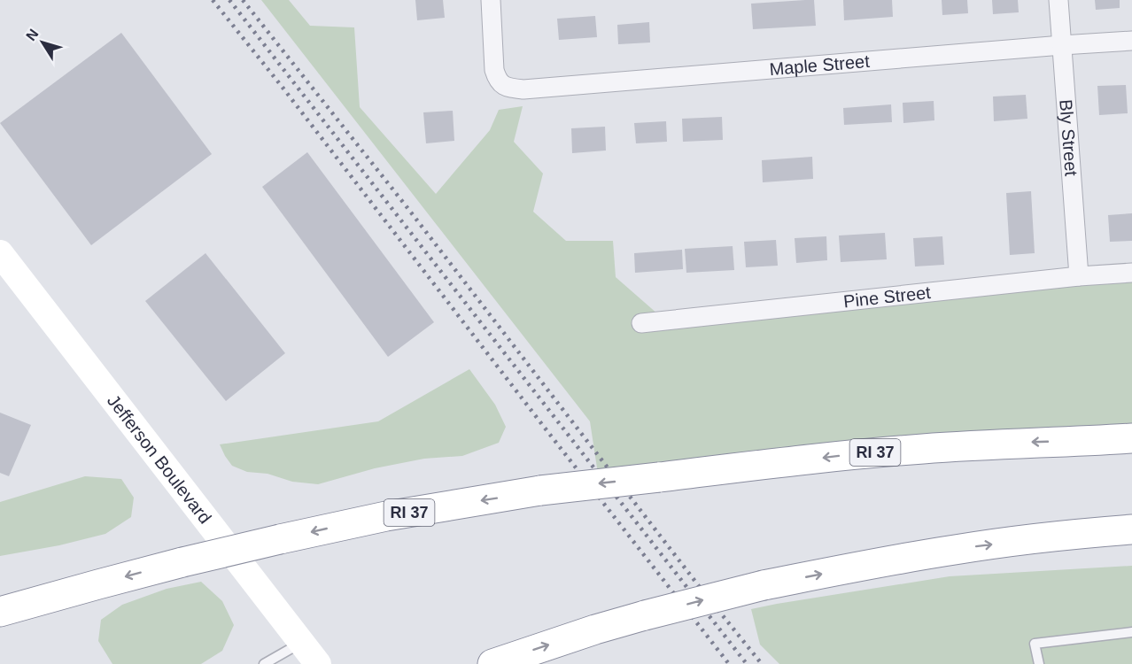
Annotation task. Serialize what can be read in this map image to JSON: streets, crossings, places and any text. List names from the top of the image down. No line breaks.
{"streets":{"highway":["RI 37"],"main road":["Jefferson Boulevard"],"street":["Maple Street","Bly Street","Pine Street"]},"crossings":[["Maple Street","Bly Street"],["Bly Street","Pine Street"]],"north":"top left"}
